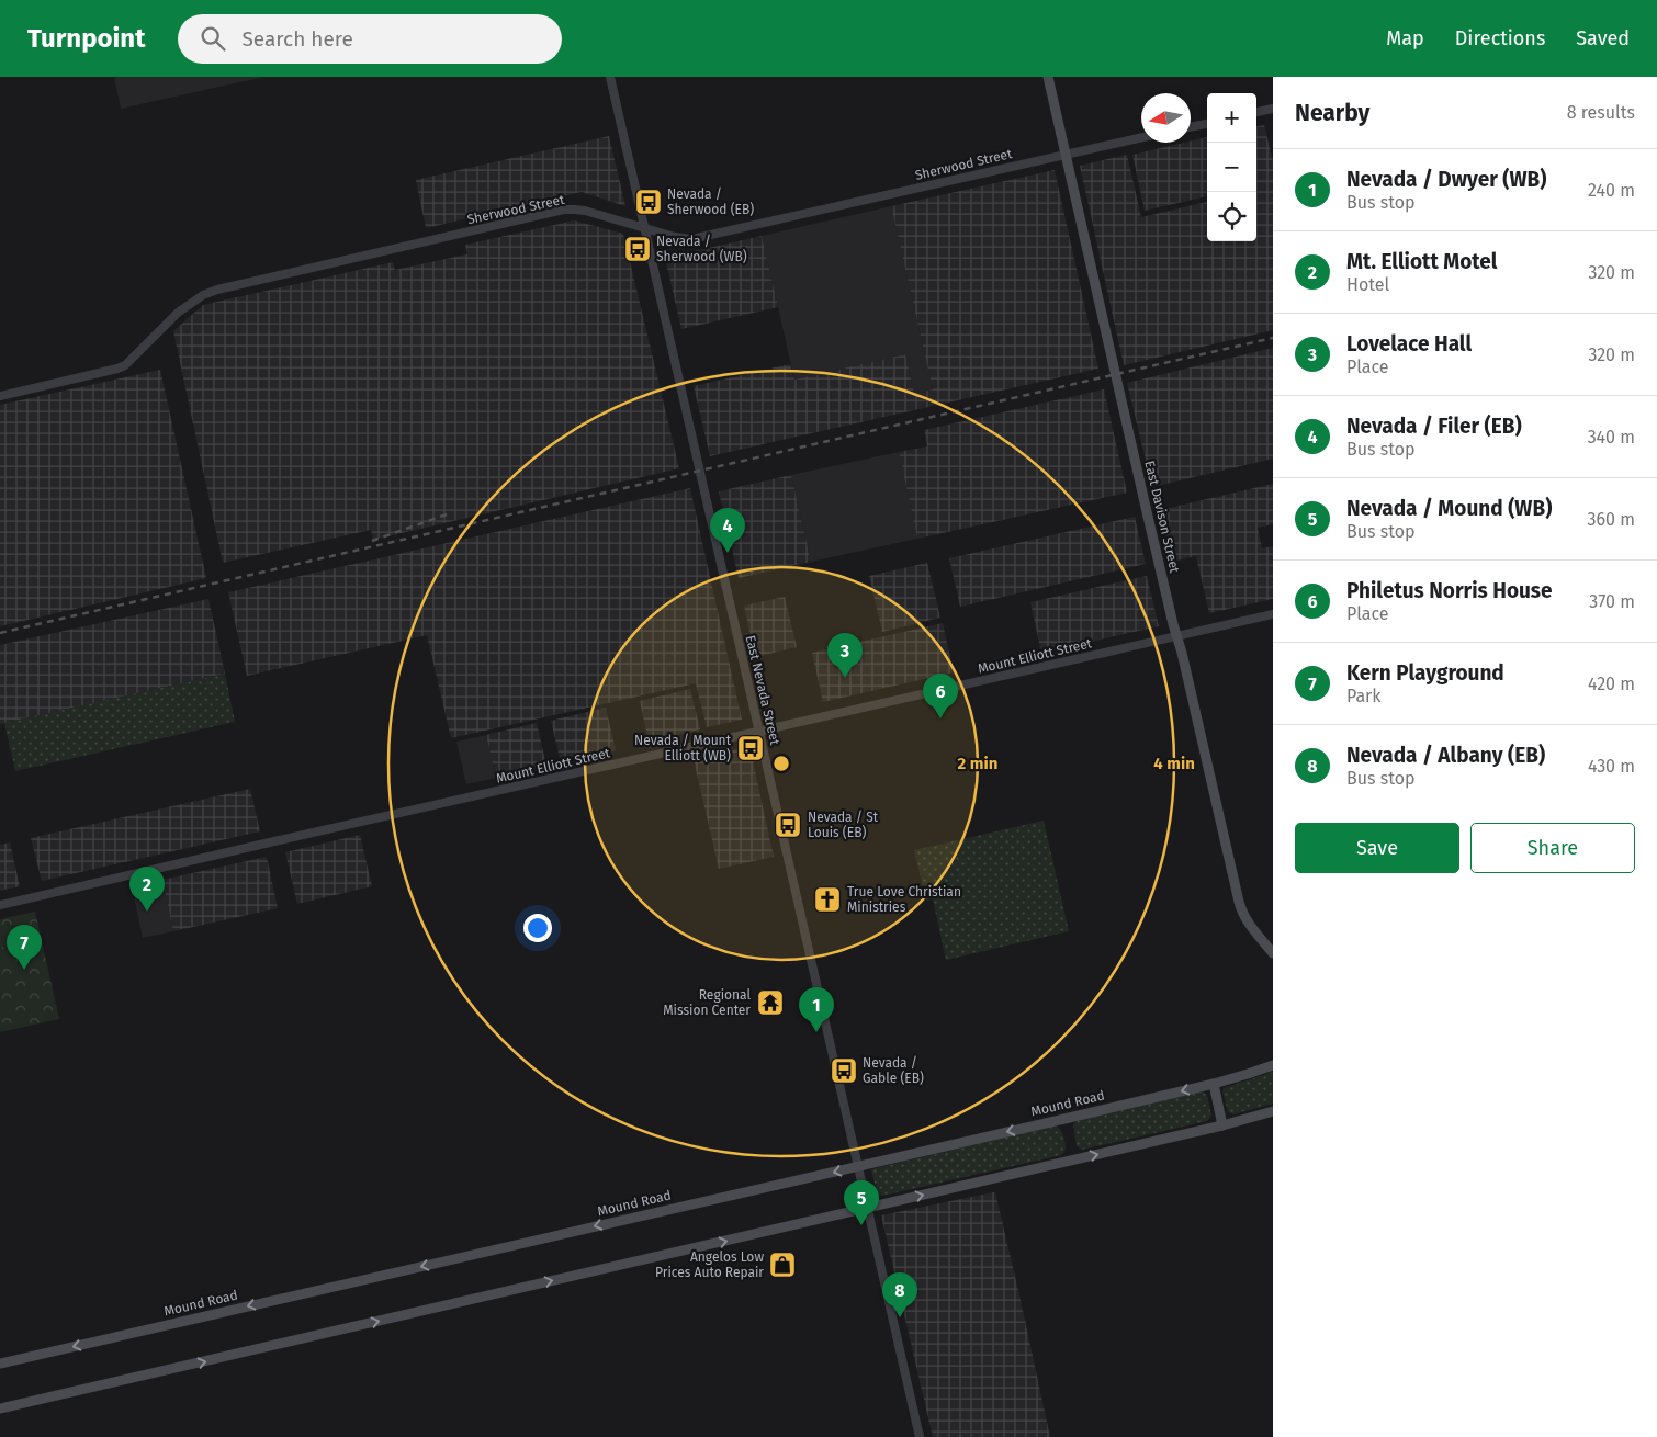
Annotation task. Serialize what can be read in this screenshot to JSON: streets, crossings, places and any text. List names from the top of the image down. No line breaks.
{"streets":{"main road":["East Davison Street","Mound Road"],"street":["Sherwood Street","Mount Elliott Street","East Nevada Street"]},"crossings":[["Sherwood Street","East Davison Street"],["Sherwood Street","East Nevada Street"],["East Davison Street","Mount Elliott Street"],["Mount Elliott Street","East Nevada Street"],["East Nevada Street","Mound Road"]],"places":{"bus stop":["Nevada / Sherwood (EB)","Nevada / Sherwood (WB)","Nevada / Mount Elliott (WB)","Nevada / St Louis (EB)","Nevada / Gable (EB)"],"church":["True Love Christian Ministries"],"temple":["Regional Mission Center"],"shop":["Angelos Low Prices Auto Repair"]},"north":"left","page":{"header":"Turnpoint","search":"Search here","nav":["Map","Directions","Saved"],"heading":["Nearby","8 results"],"map_buttons":["+","−"],"list":[{"mark":"1","name":"Nevada / Dwyer (WB)","note":"Bus stop","value":"240 m"},{"mark":"2","name":"Mt. Elliott Motel","note":"Hotel","value":"320 m"},{"mark":"3","name":"Lovelace Hall","note":"Place","value":"320 m"},{"mark":"4","name":"Nevada / Filer (EB)","note":"Bus stop","value":"340 m"},{"mark":"5","name":"Nevada / Mound (WB)","note":"Bus stop","value":"360 m"},{"mark":"6","name":"Philetus Norris House","note":"Place","value":"370 m"},{"mark":"7","name":"Kern Playground","note":"Park","value":"420 m"},{"mark":"8","name":"Nevada / Albany (EB)","note":"Bus stop","value":"430 m"}],"pins":["4","3","6","2","7","1","5","8"],"buttons":["Save","Share"]},"rings":["2 min","4 min"]}
